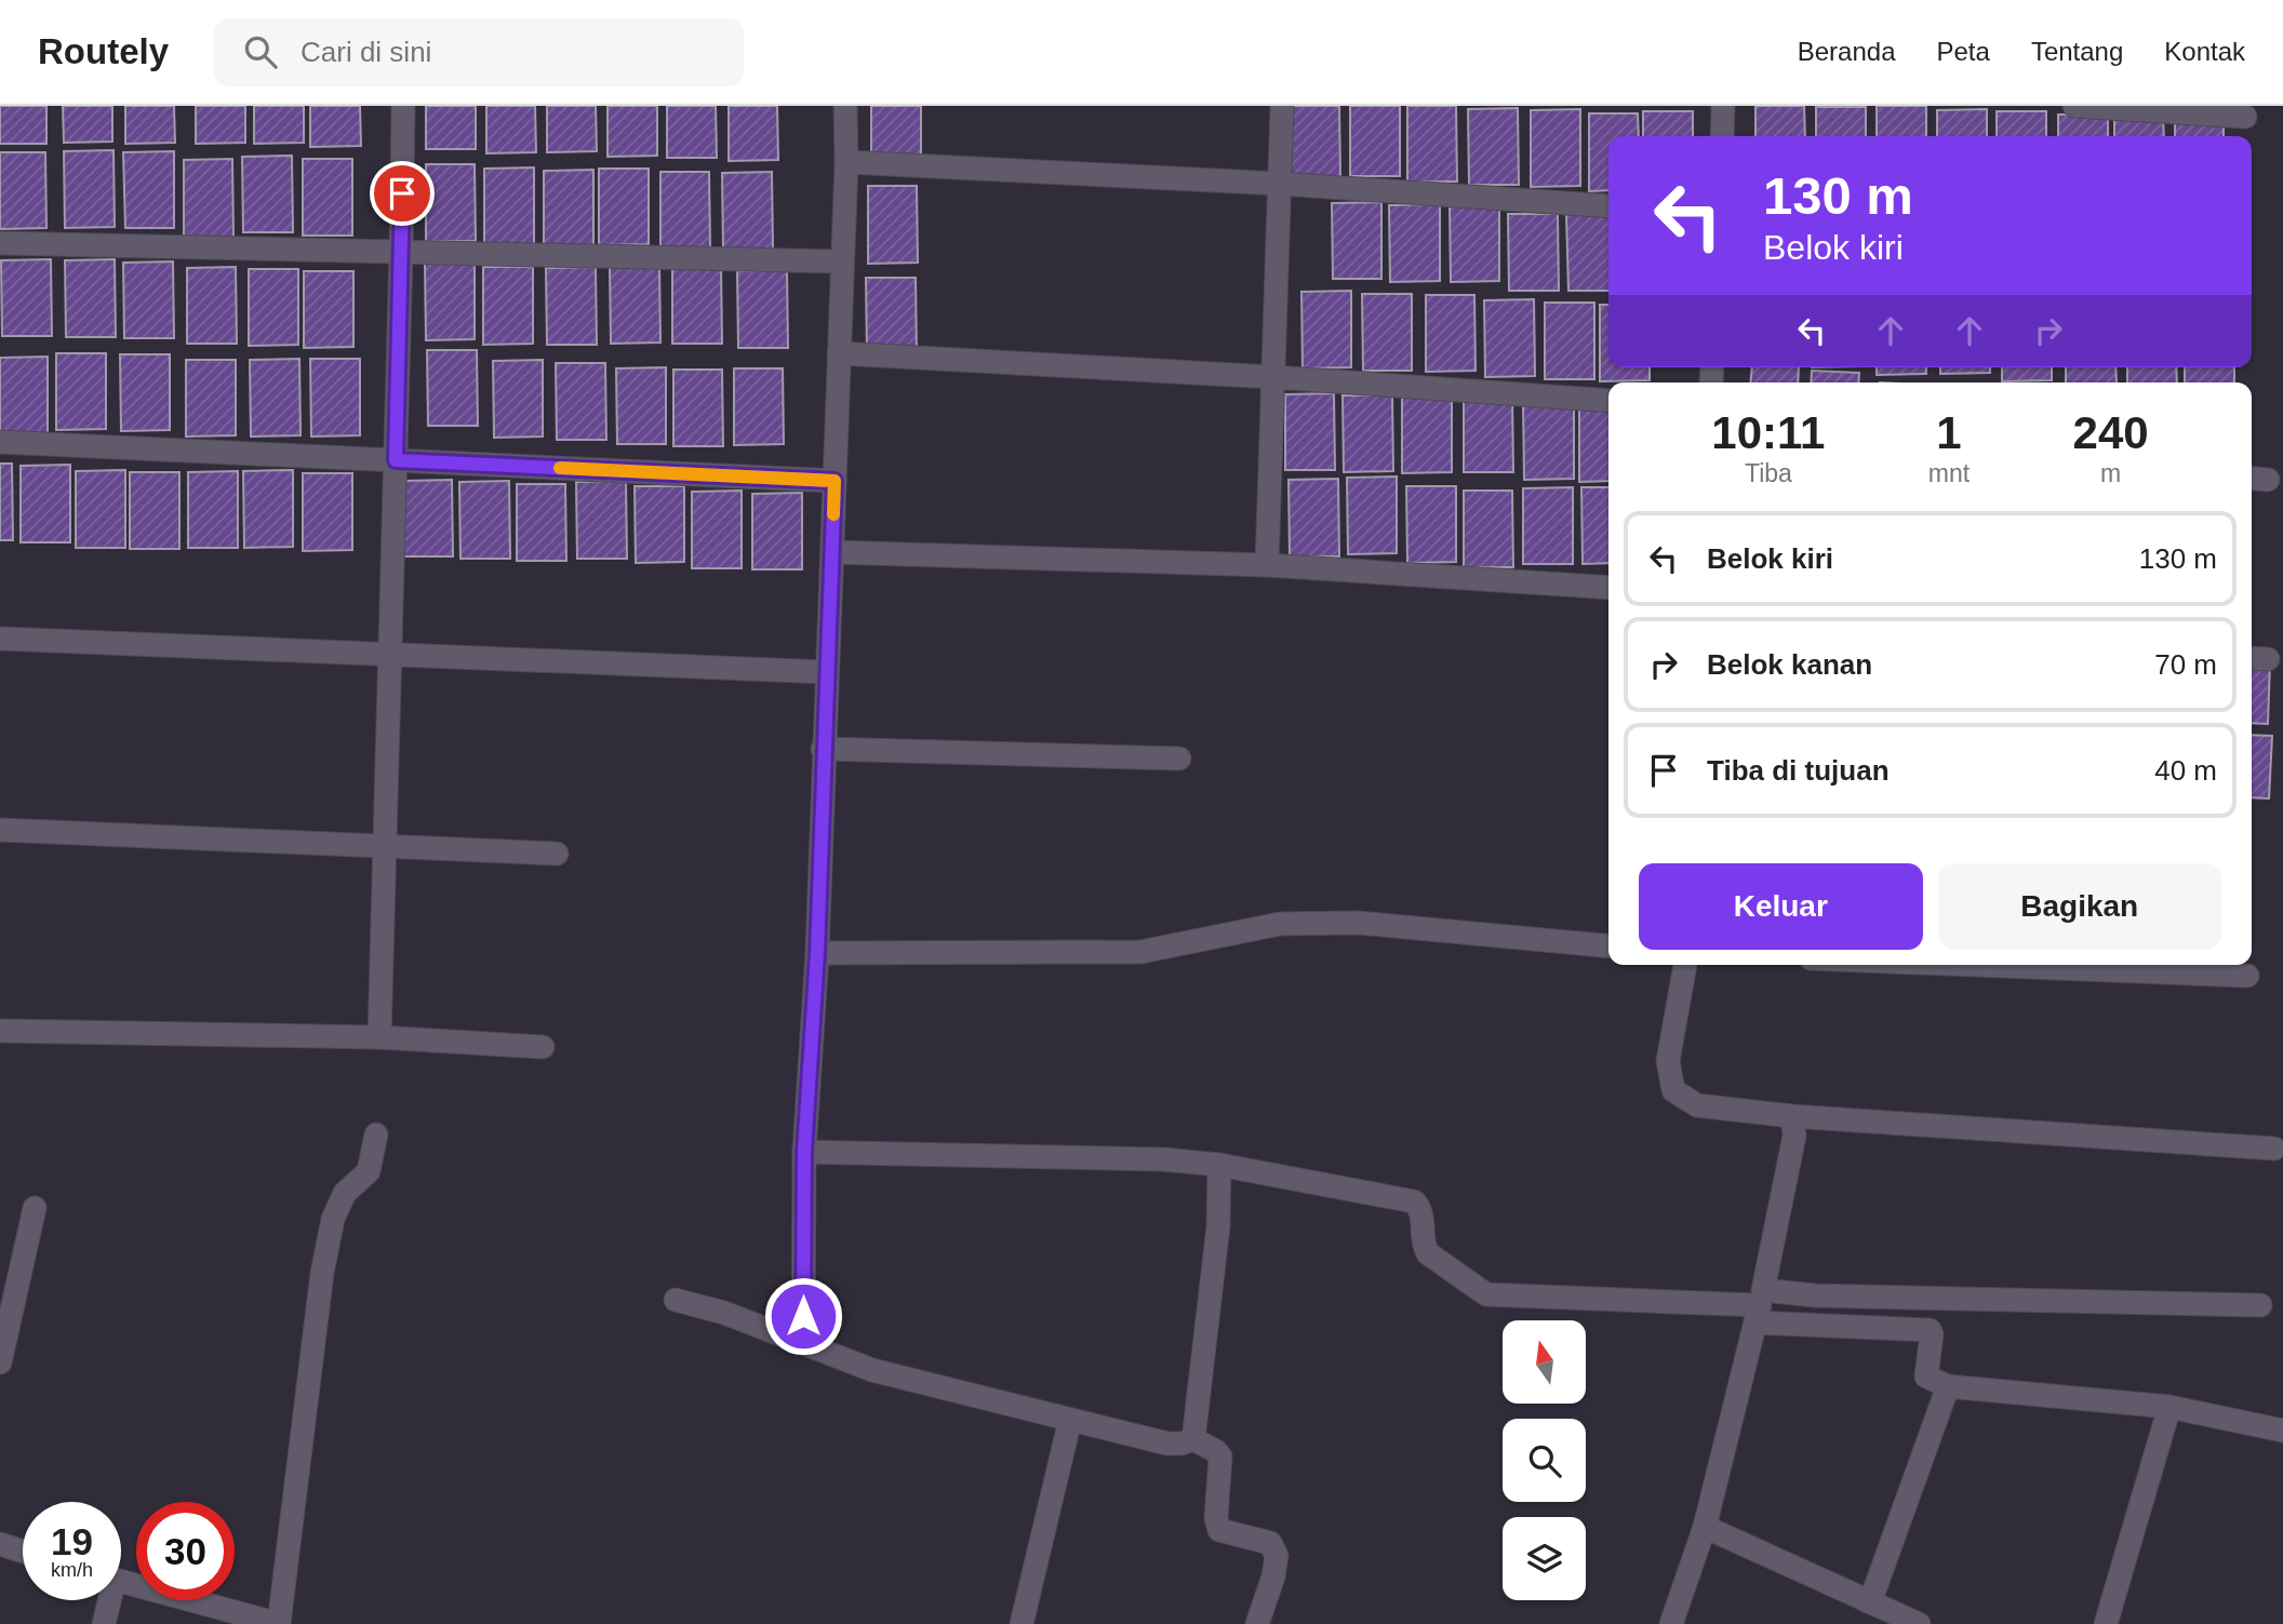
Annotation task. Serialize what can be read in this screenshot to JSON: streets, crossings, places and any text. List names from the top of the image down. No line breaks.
{"north":"top","page":{"header":"Routely","search":"Cari di sini","nav":["Beranda","Peta","Tentang","Kontak"],"turn":["130 m","Belok kiri"],"eta":["10:11","Tiba","1","mnt","240","m"],"list":[{"name":"Belok kiri","value":"130 m"},{"name":"Belok kanan","value":"70 m"},{"name":"Tiba di tujuan","value":"40 m"}],"buttons":["Keluar","Bagikan"],"speed":"19 km/h","limit":"30"}}
